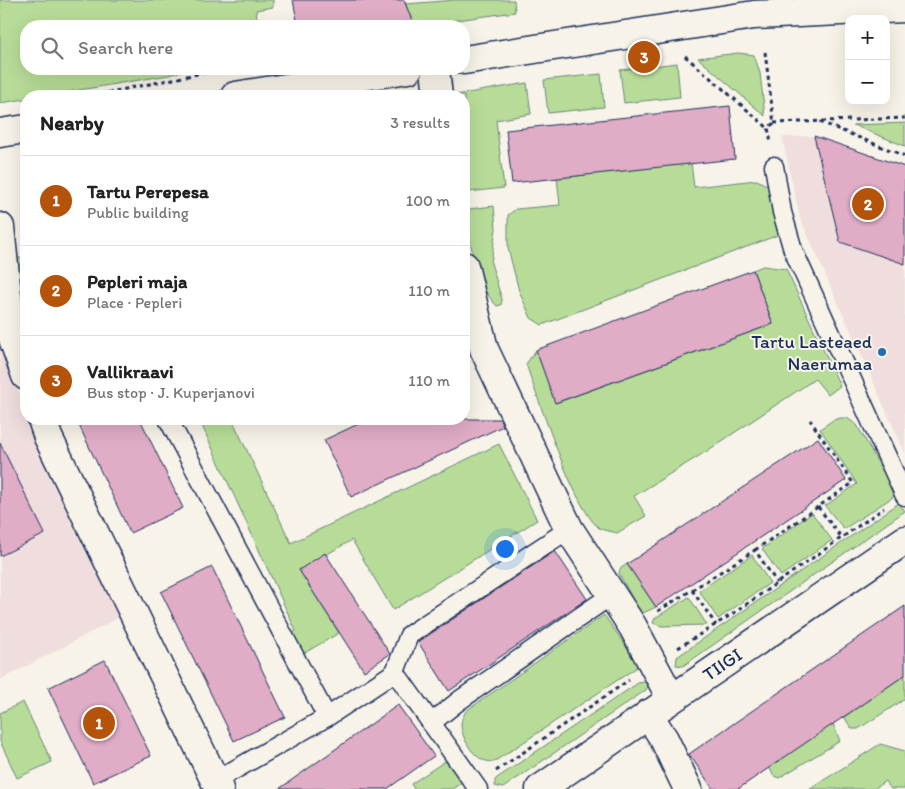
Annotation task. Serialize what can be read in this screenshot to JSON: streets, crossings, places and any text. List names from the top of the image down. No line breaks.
{"streets":{"street":["TIIGI"]},"places":["Tartu Lasteaed Naerumaa"],"page":{"map_buttons":["+","−"],"search":"Search here","pins":["3","2","1"],"heading":["Nearby","3 results"],"list":[{"mark":"1","name":"Tartu Perepesa","note":"Public building","value":"100 m"},{"mark":"2","name":"Pepleri maja","note":"Place · Pepleri","value":"110 m"},{"mark":"3","name":"Vallikraavi","note":"Bus stop · J. Kuperjanovi","value":"110 m"}]}}
